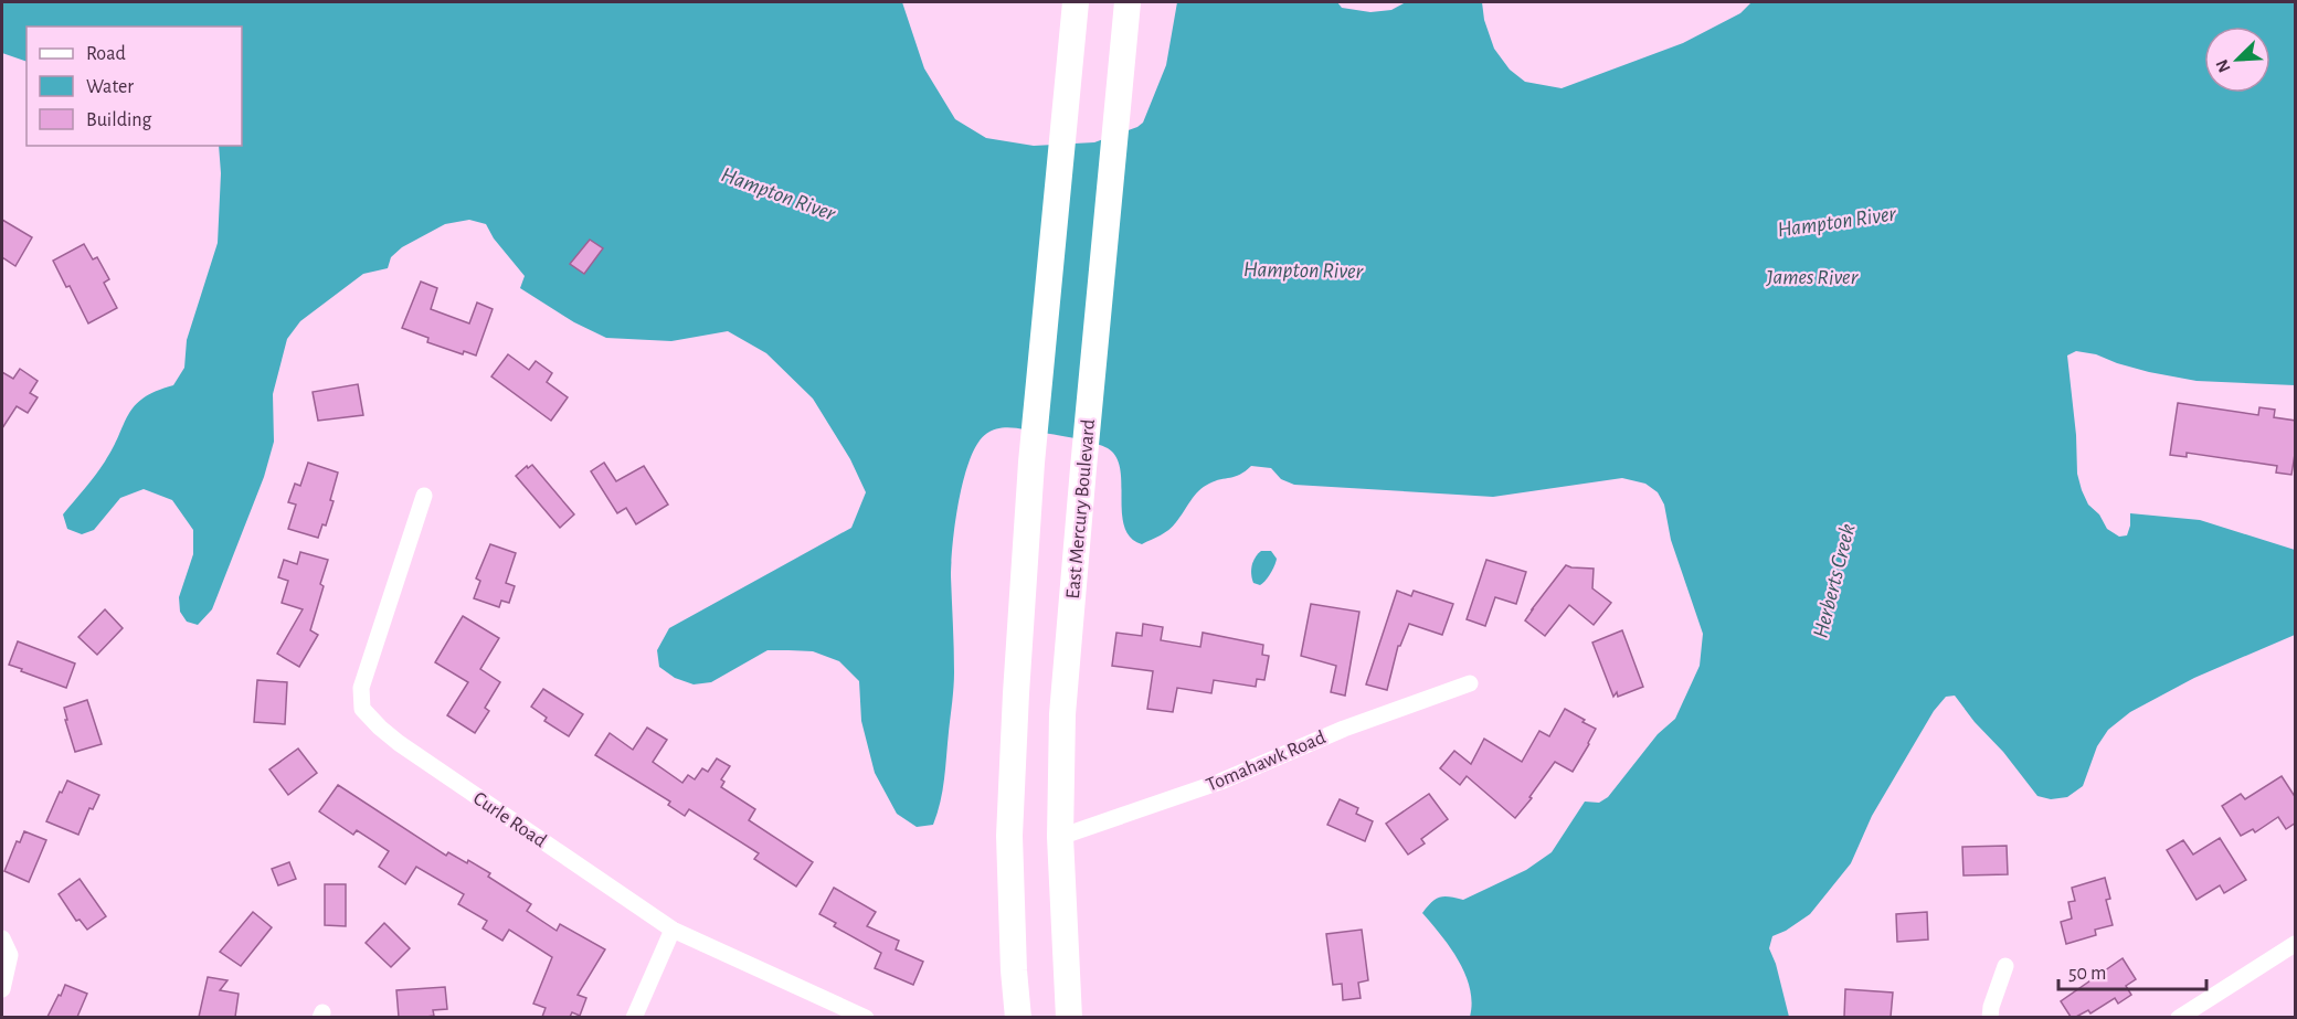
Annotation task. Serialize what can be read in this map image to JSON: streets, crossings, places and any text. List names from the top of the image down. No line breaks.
{"streets":{"main road":["East Mercury Boulevard"],"street":["Tomahawk Road","Curle Road"]},"crossings":[["East Mercury Boulevard","Tomahawk Road"]],"water":["Hampton River","James River","Herberts Creek"],"legend":["Road","Water","Building"],"scale_bar":"50 m","north":"bottom left"}
